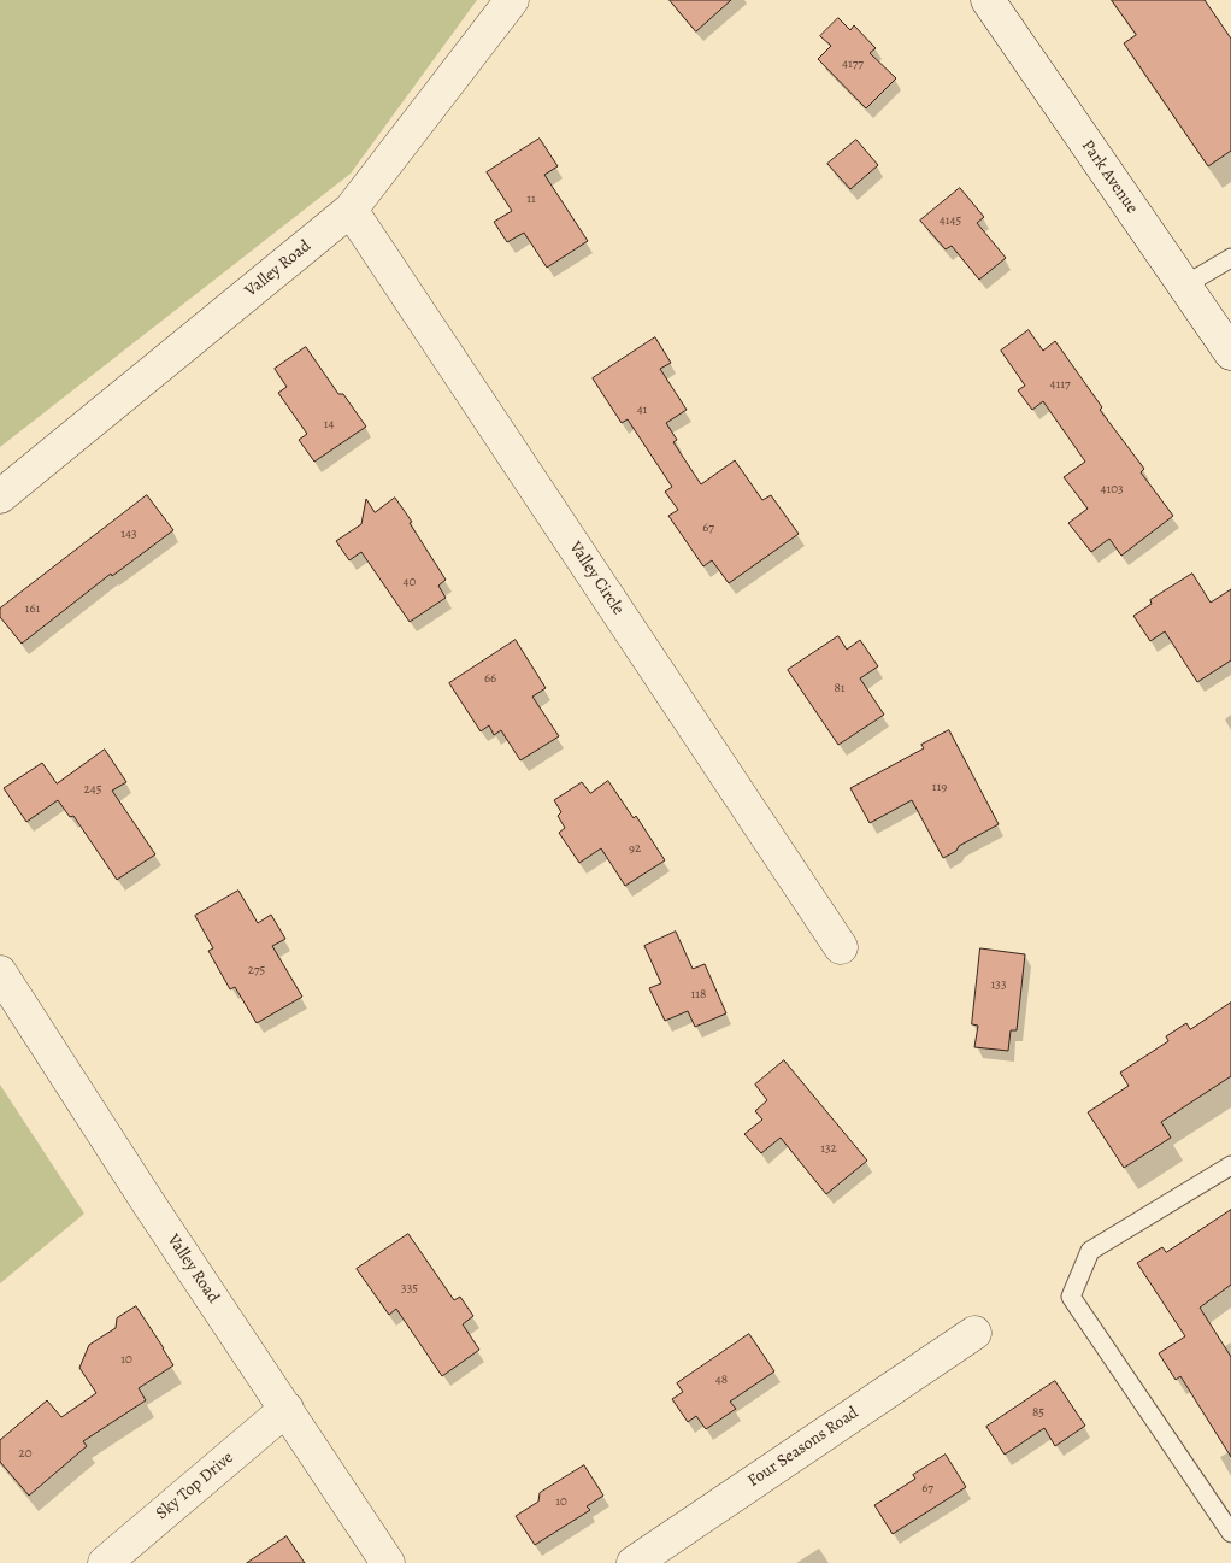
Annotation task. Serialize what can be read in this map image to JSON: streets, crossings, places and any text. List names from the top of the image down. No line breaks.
{"streets":{"street":["Park Avenue","Valley Road","Valley Circle","Four Seasons Road","Sky Top Drive"]},"crossings":[["Valley Road","Valley Circle"],["Valley Road","Sky Top Drive"]],"house_numbers":["4177","11","4145","4117","41","14","4103","67","143","40","161","66","81","119","245","92","275","133","118","132","335","10","48","85","20","67","10"]}
